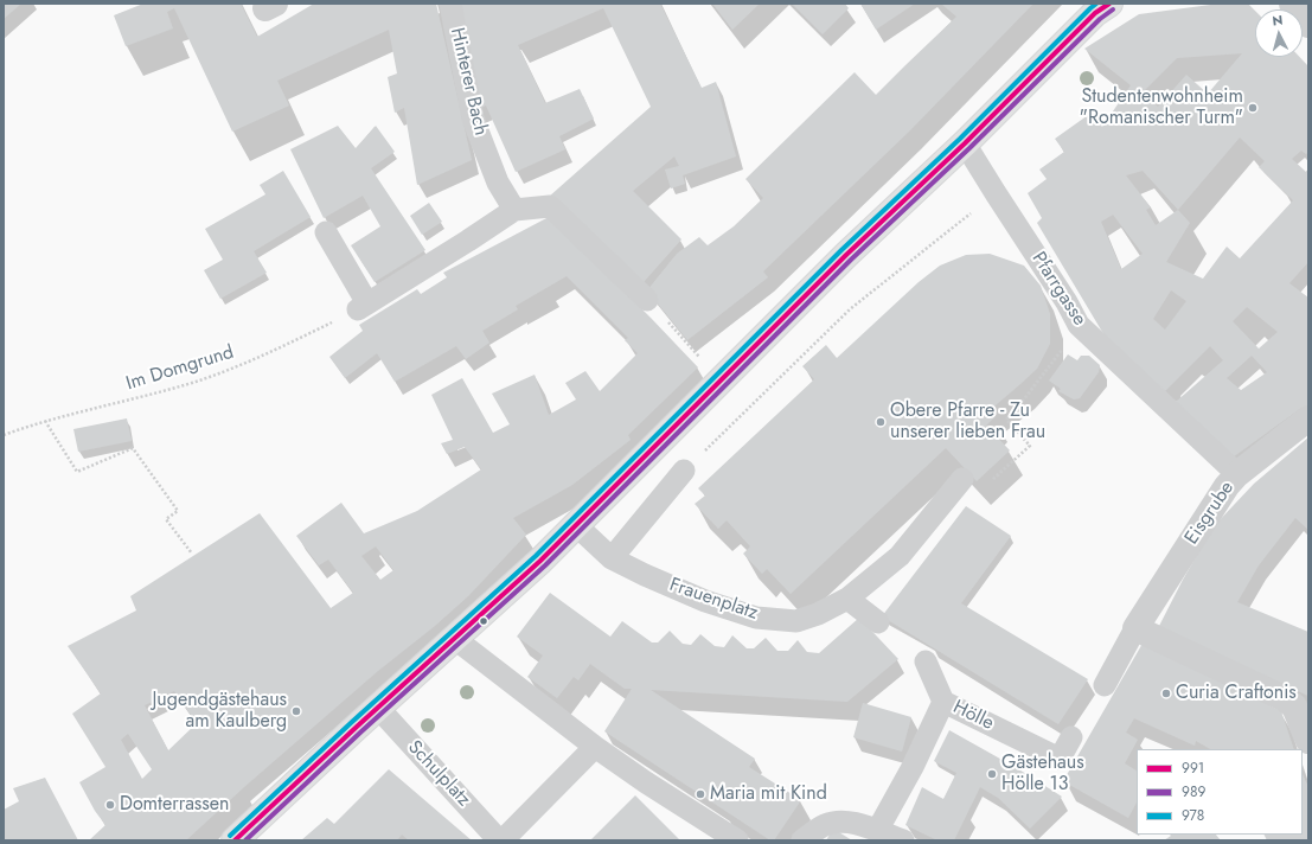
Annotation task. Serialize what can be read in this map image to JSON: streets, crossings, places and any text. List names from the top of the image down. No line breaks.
{"streets":{"street":["Eisgrube"],"lane":["Hinterer Bach","Pfarrgasse","Frauenplatz","Hölle","Schulplatz"],"path":["Im Domgrund"]},"crossings":[["Pfarrgasse","Eisgrube"]],"places":["Studentenwohnheim \"Romanischer Turm\"","Obere Pfarre - Zu unserer lieben Frau","Curia Craftonis","Jugendgästehaus am Kaulberg","Gästehaus Hölle 13","Maria mit Kind","Domterrassen"],"lines":["transit line 991","transit line 978","transit line 989"],"legend":["991","989","978"],"north":"top"}
